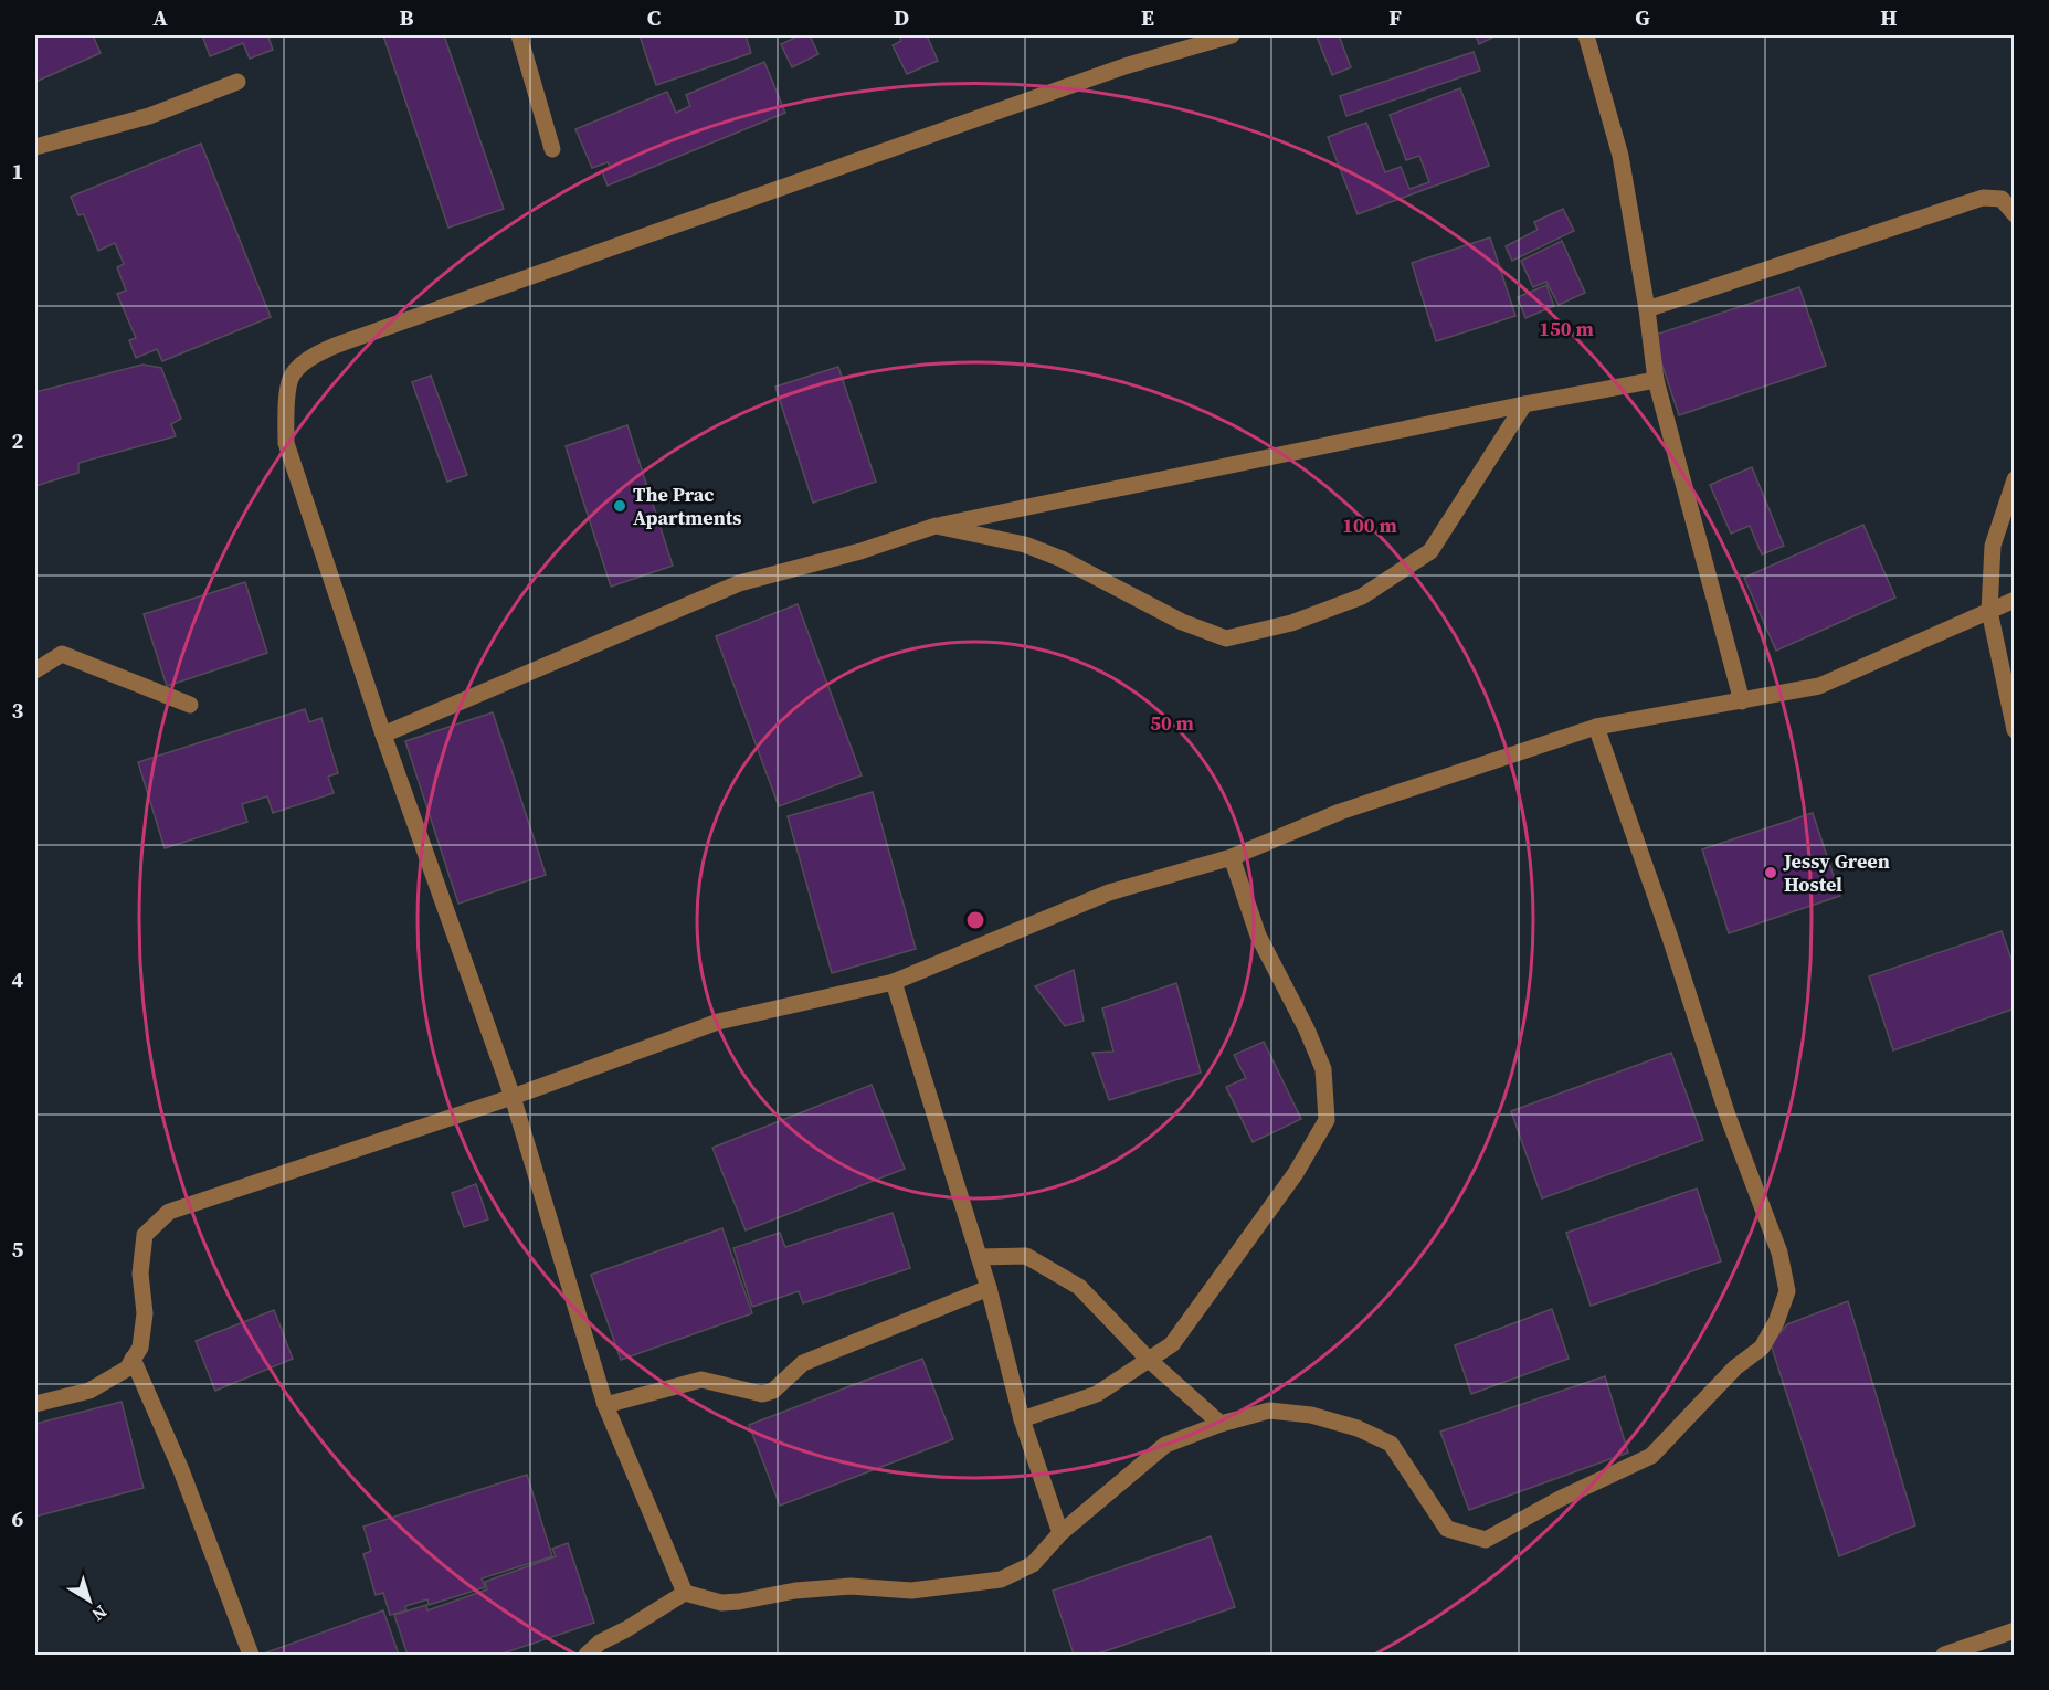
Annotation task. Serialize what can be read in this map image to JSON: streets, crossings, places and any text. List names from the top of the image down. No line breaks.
{"places":["The Prac Apartments","Jessy Green Hostel"],"north":"bottom right","grid":{"columns":["A","B","C","D","E","F","G","H"],"rows":["1","2","3","4","5","6"]},"rings":["150 m","100 m","50 m"]}
